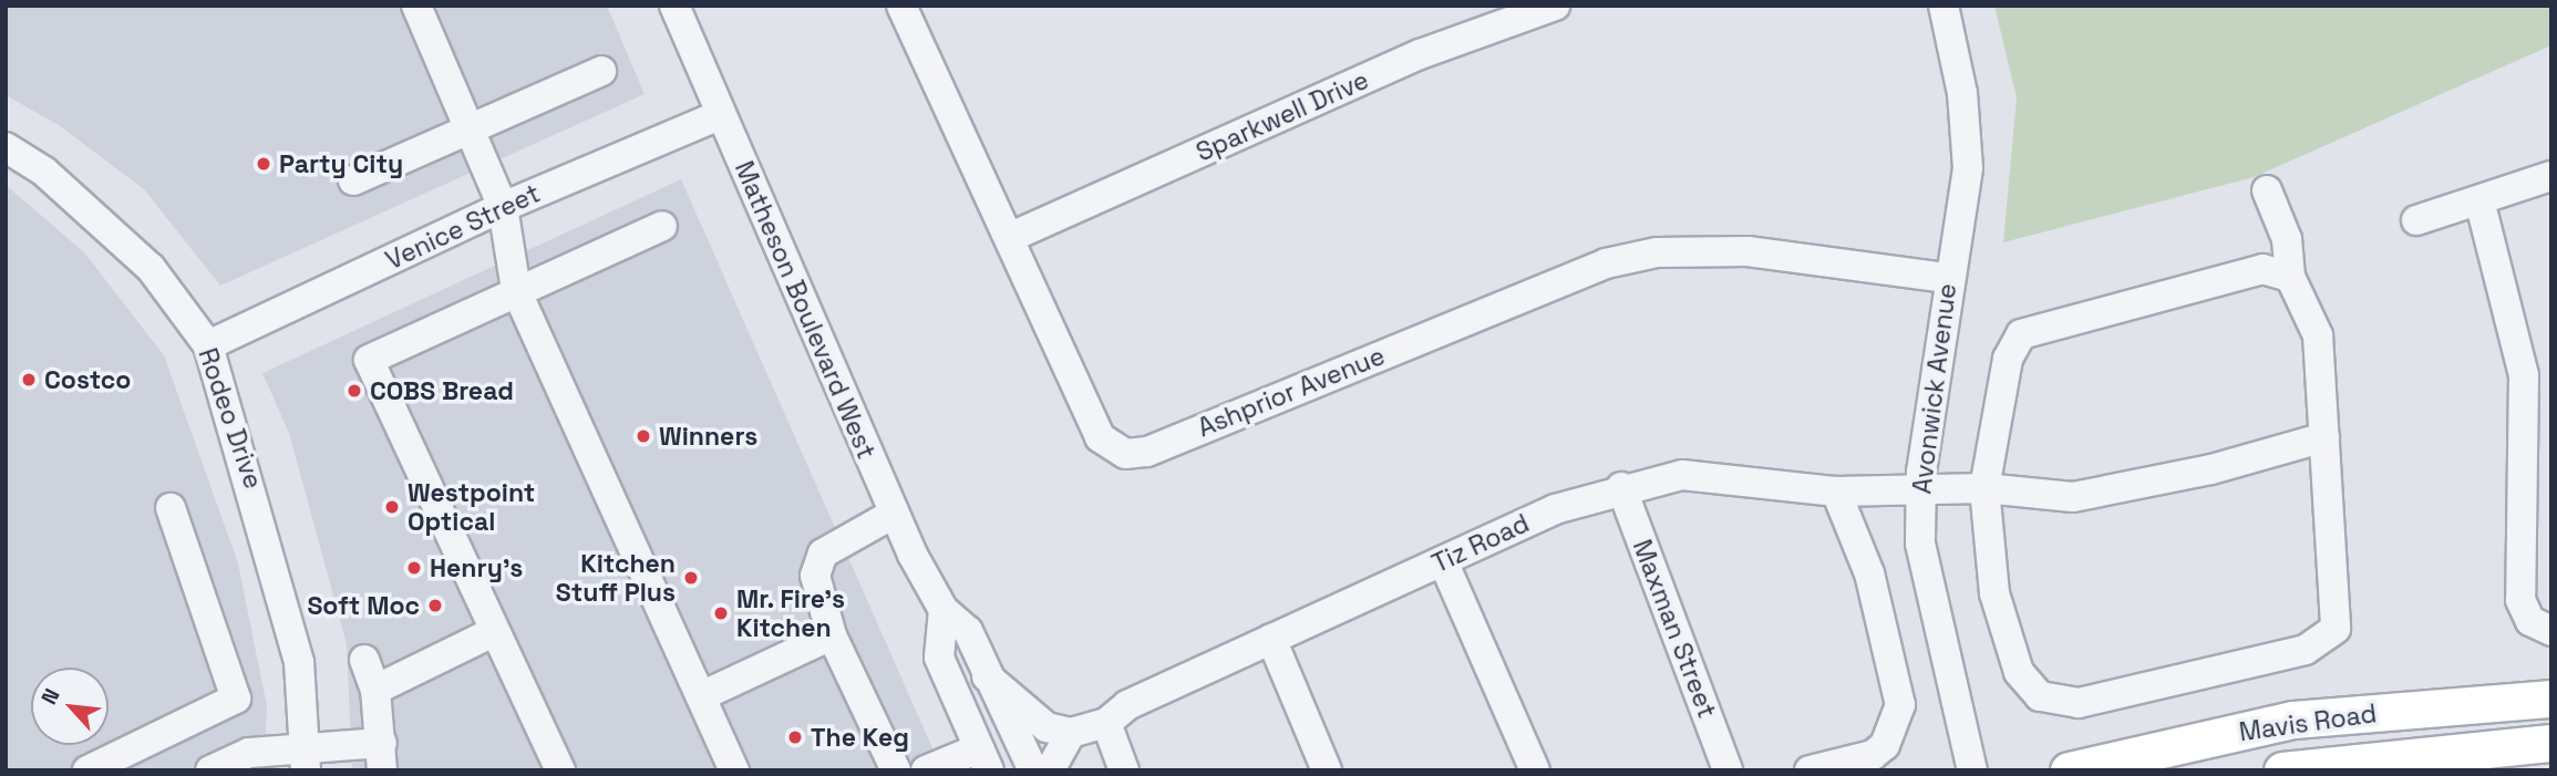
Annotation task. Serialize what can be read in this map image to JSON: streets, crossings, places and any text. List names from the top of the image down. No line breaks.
{"streets":{"main road":["Mavis Road"],"street":["Sparkwell Drive","Venice Street","Matheson Boulevard West","Avonwick Avenue","Ashprior Avenue","Rodeo Drive","Tiz Road","Maxman Street"]},"crossings":[["Sparkwell Drive","Ashprior Avenue"],["Venice Street","Matheson Boulevard West"],["Venice Street","Rodeo Drive"],["Avonwick Avenue","Ashprior Avenue"],["Avonwick Avenue","Tiz Road"],["Tiz Road","Maxman Street"]],"places":["Party City","Costco","COBS Bread","Winners","Westpoint Optical","Henry's","Kitchen Stuff Plus","Soft Moc","Mr. Fire’s Kitchen","The Keg"],"north":"top left"}
